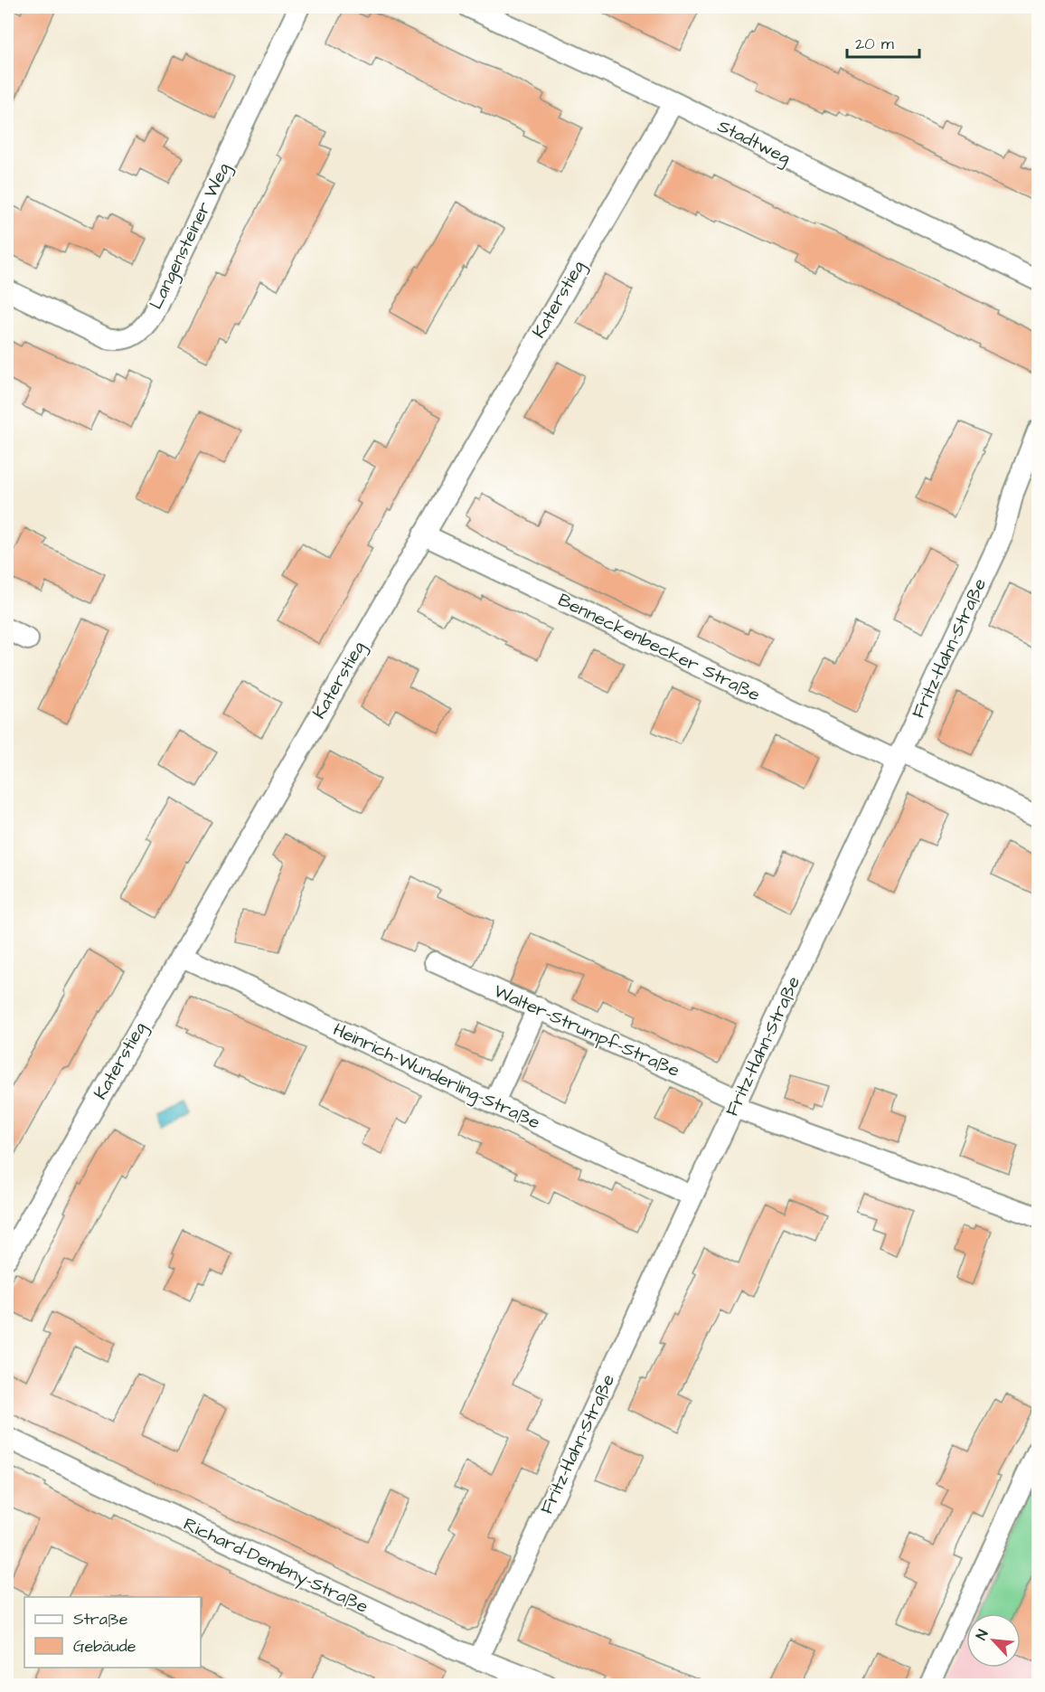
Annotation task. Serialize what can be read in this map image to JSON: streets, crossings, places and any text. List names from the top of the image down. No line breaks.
{"streets":{"street":["Stadtweg","Langensteiner Weg","Katerstieg","Benneckenbecker Straße","Fritz-Hahn-Straße","Walter-Strumpf-Straße","Heinrich-Wunderling-Straße","Richard-Dembny-Straße"]},"crossings":[["Stadtweg","Katerstieg"],["Katerstieg","Benneckenbecker Straße"],["Katerstieg","Heinrich-Wunderling-Straße"],["Benneckenbecker Straße","Fritz-Hahn-Straße"],["Fritz-Hahn-Straße","Walter-Strumpf-Straße"],["Fritz-Hahn-Straße","Heinrich-Wunderling-Straße"],["Fritz-Hahn-Straße","Richard-Dembny-Straße"]],"legend":["Straße","Gebäude"],"scale_bar":"20 m","north":"top left"}
